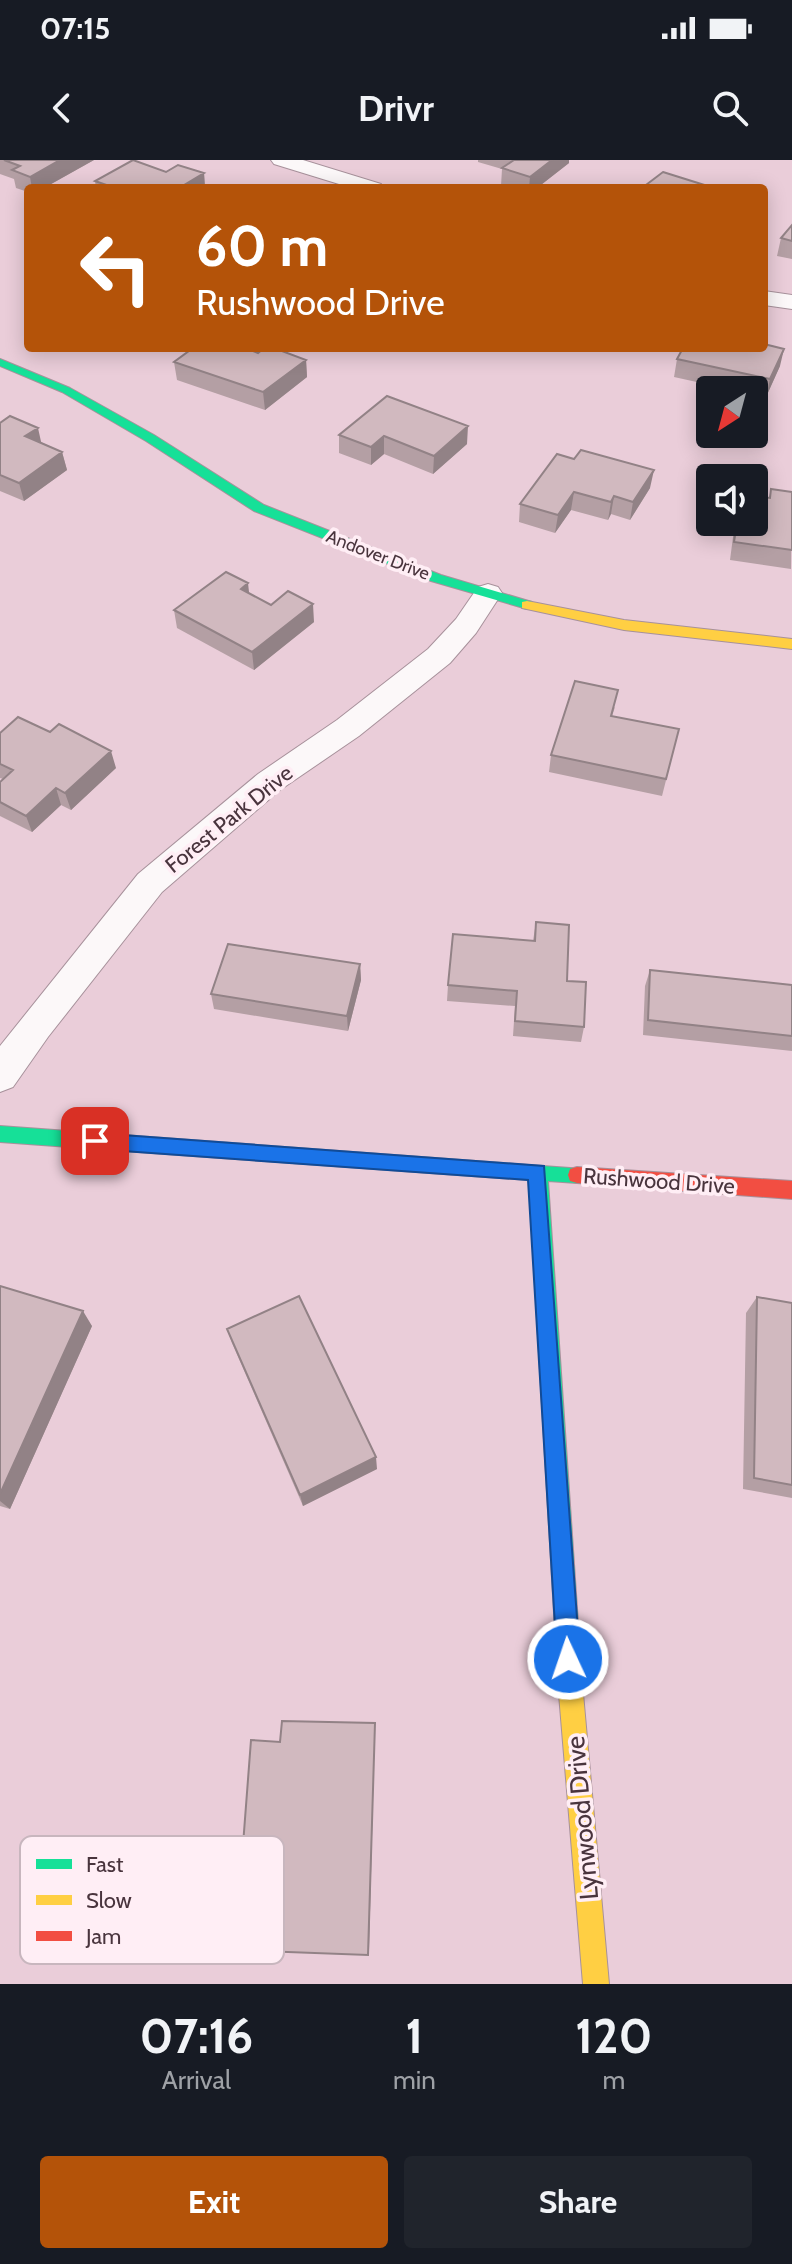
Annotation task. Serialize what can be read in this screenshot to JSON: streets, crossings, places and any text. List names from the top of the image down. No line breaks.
{"streets":{"street":["Andover Drive","Forest Park Drive","Rushwood Drive","Lynwood Drive"]},"crossings":[["Andover Drive","Forest Park Drive"],["Rushwood Drive","Lynwood Drive"]],"legend":["Fast","Slow","Jam"],"north":"bottom left","page":{"status":"07:15","header":"Drivr","turn":["60 m","Rushwood Drive"],"eta":["07:16","Arrival","1","min","120","m"],"buttons":["Exit","Share"]}}
